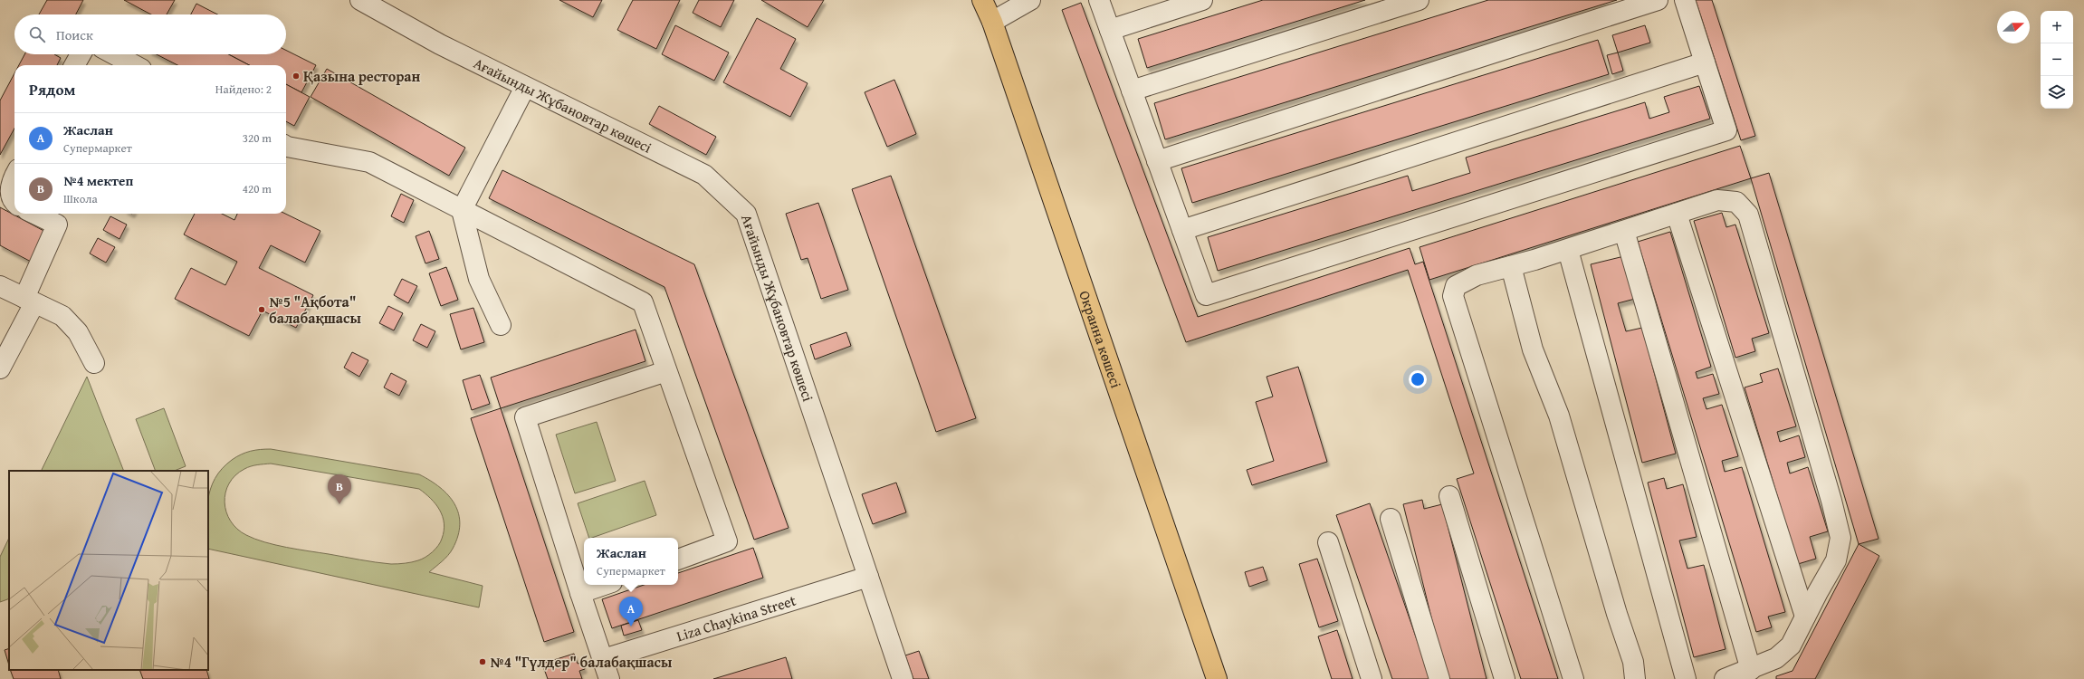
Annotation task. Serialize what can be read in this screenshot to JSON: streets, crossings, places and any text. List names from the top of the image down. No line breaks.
{"streets":{"main road":["Окраина көшесі"],"street":["Ағайынды Жұбановтар көшесі","Liza Chaykina Street"]},"crossings":[["Ағайынды Жұбановтар көшесі","Liza Chaykina Street"]],"places":["Қазына ресторан","№5 \"Ақбота\" балабақшасы","№4 \"Гүлдер\" балабақшасы"],"north":"right","page":{"map_buttons":["+","−"],"search":"Поиск","heading":["Рядом","Найдено: 2"],"list":[{"mark":"A","name":"Жаслан","note":"Супермаркет","value":"320 m"},{"mark":"B","name":"№4 мектеп","note":"Школа","value":"420 m"}],"pins":["B","A"],"popup":["Жаслан","Супермаркет"]}}
